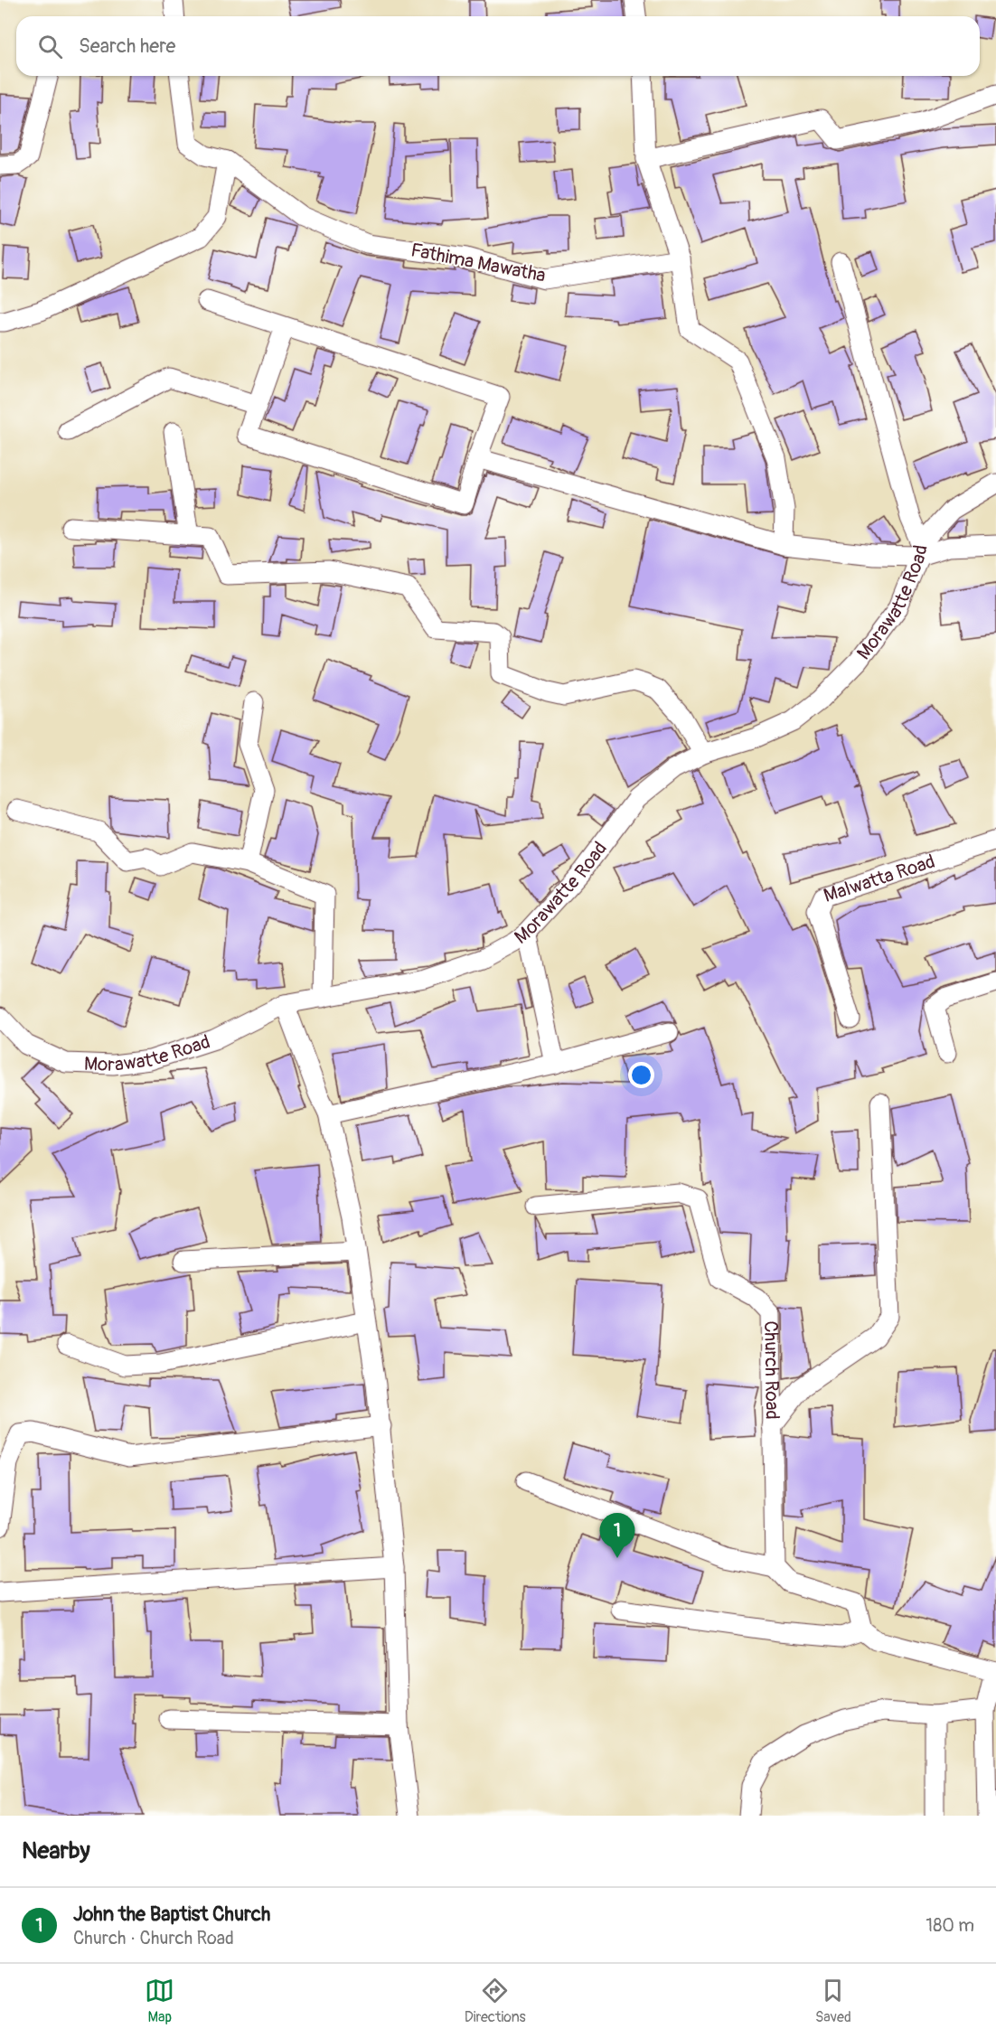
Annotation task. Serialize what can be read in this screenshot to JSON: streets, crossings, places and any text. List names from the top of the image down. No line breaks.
{"streets":{"street":["Fathima Mawatha","Morawatte Road","Malwatta Road","Church Road"]},"page":{"search":"Search here","pins":"1","heading":"Nearby","list":[{"mark":"1","name":"John the Baptist Church","note":"Church · Church Road","value":"180 m"}],"nav":["Map","Directions","Saved"]}}
